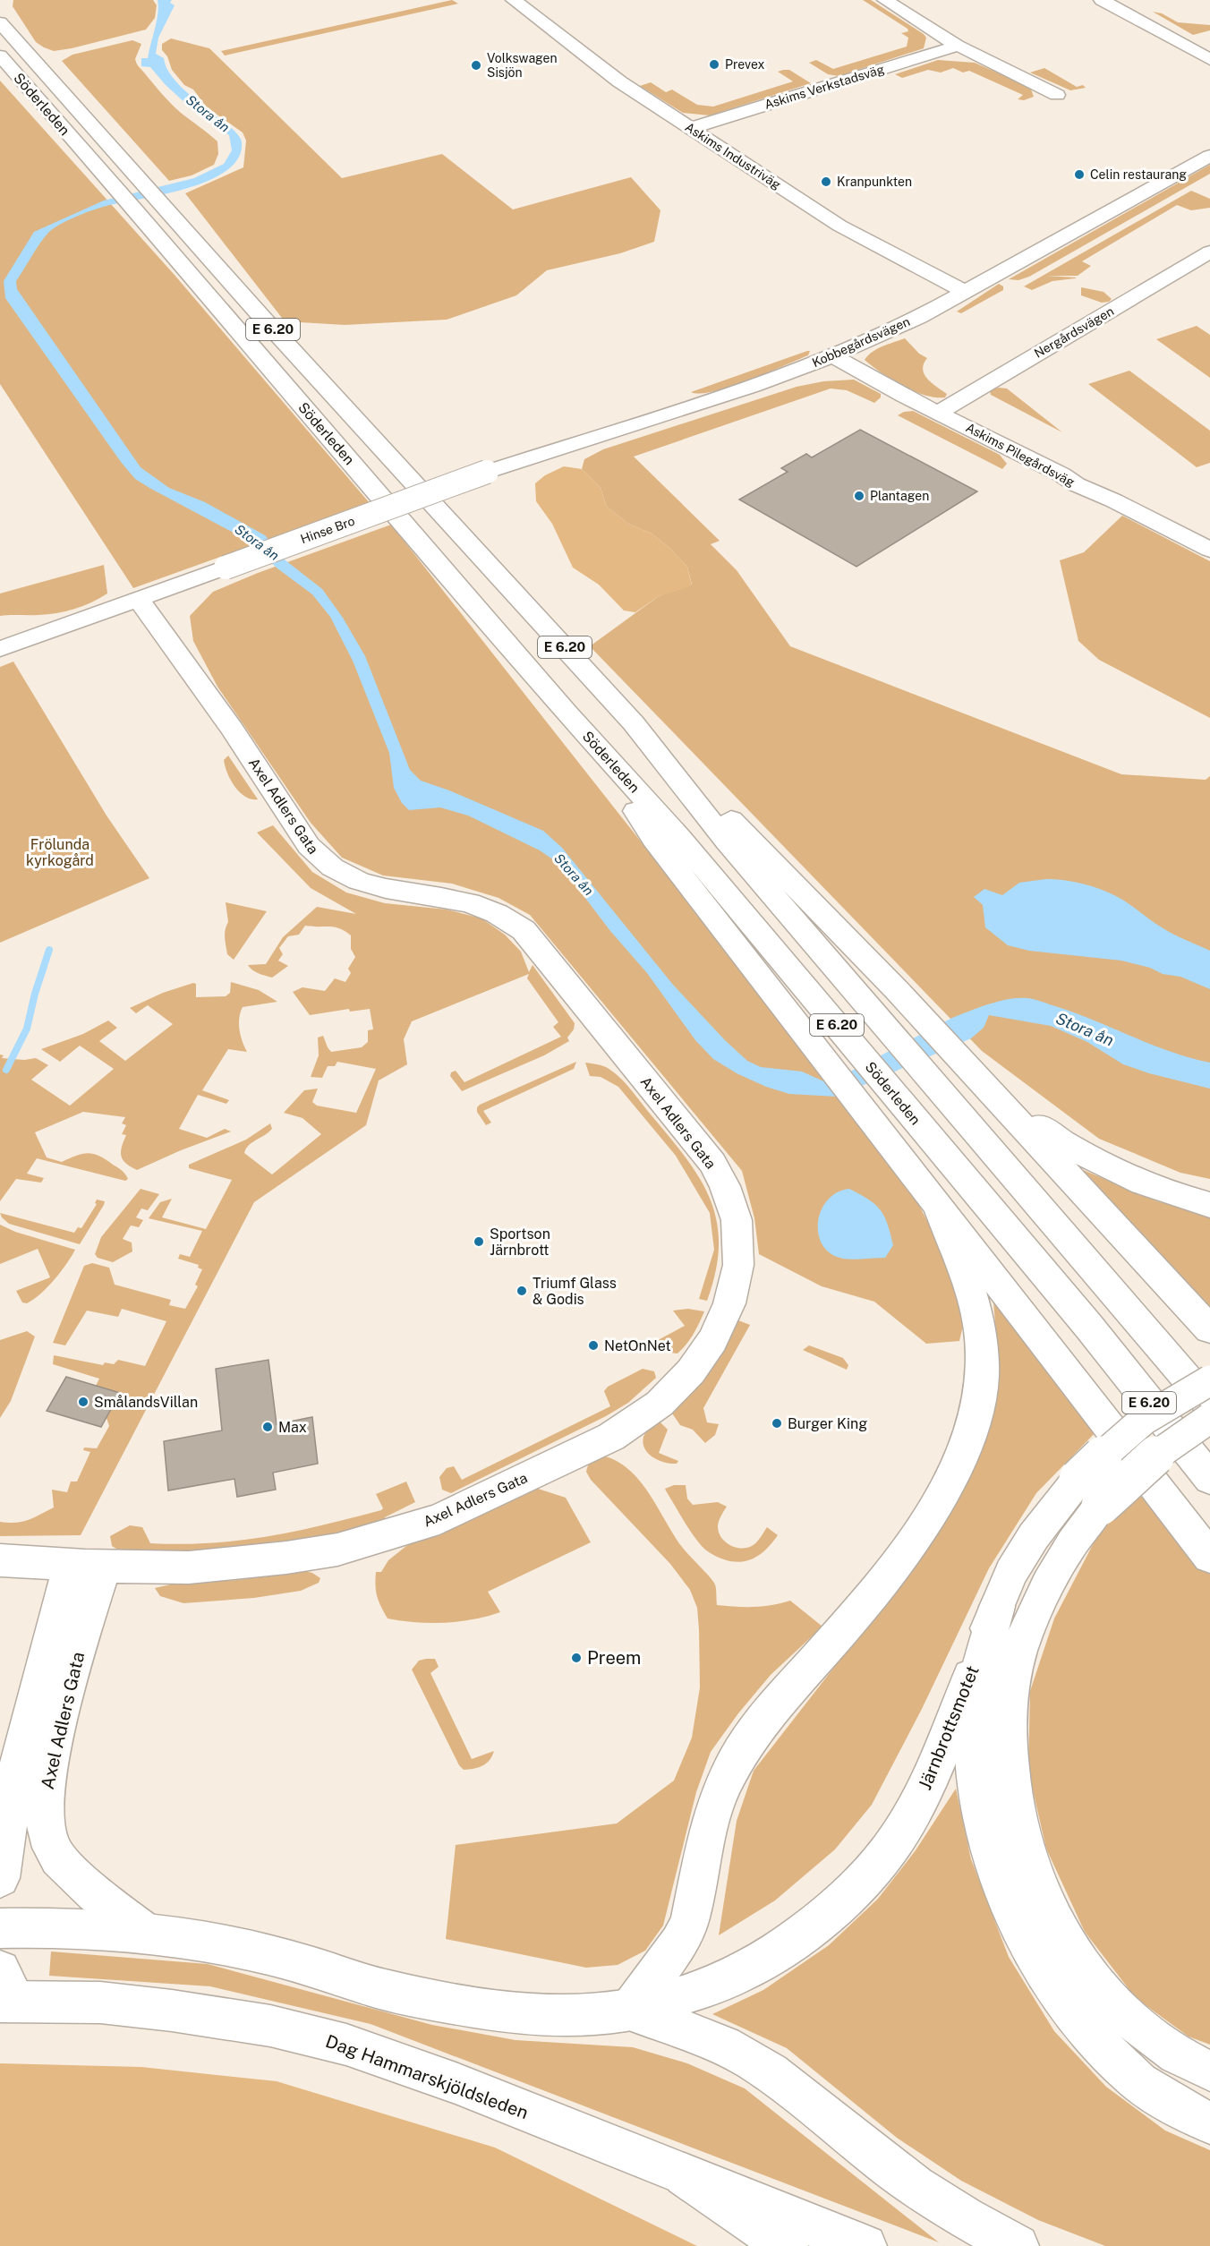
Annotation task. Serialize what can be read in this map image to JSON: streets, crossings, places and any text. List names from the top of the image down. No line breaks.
{"streets":{"main road":["Askims Verkstadsväg","Söderleden","Askims Industriväg","E 6.20","Nergårdsvägen","Kobbegårdsvägen","Askims Pilegårdsväg","Hinse Bro","Axel Adlers Gata","Järnbrottsmotet","Dag Hammarskjöldsleden"]},"crossings":[["Askims Verkstadsväg","Askims Industriväg"],["Askims Industriväg","Kobbegårdsvägen"],["Nergårdsvägen","Askims Pilegårdsväg"],["Kobbegårdsvägen","Askims Pilegårdsväg"],["Kobbegårdsvägen","Hinse Bro"],["Hinse Bro","Axel Adlers Gata"]],"water":["Stora ån"],"parks":["Frölunda kyrkogård"],"places":["Prevex","Volkswagen Sisjön","Celin restaurang","Kranpunkten","Plantagen","Sportson Järnbrott","Triumf Glass & Godis","NetOnNet","SmålandsVillan","Burger King","Max","Preem"]}
